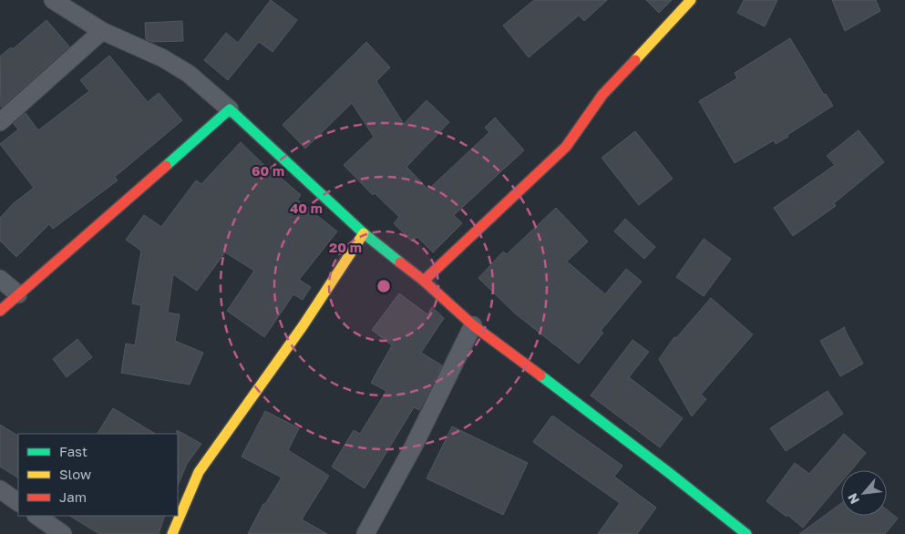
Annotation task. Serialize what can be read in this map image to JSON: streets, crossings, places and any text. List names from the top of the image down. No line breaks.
{"legend":["Fast","Slow","Jam"],"north":"bottom left","rings":["60 m","40 m","20 m"]}
